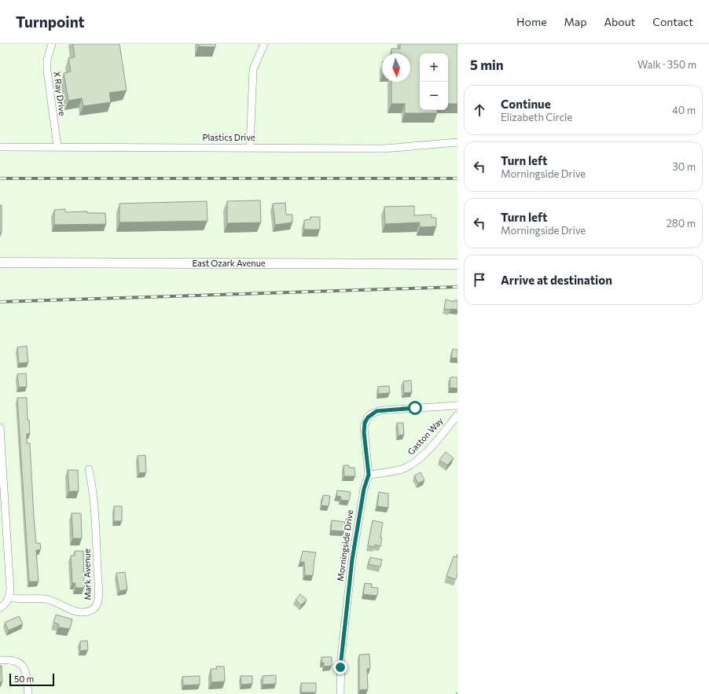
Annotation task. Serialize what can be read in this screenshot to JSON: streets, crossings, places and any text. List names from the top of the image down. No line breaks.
{"streets":{"main road":["East Ozark Avenue"],"street":["X Ray Drive","Plastics Drive","Gaston Way","Morningside Drive","Mark Avenue"]},"crossings":[["X Ray Drive","Plastics Drive"],["Gaston Way","Morningside Drive"]],"scale_bar":"50 m","north":"bottom","page":{"header":"Turnpoint","nav":["Home","Map","About","Contact"],"heading":["5 min","Walk · 350 m"],"map_buttons":["+","−"],"list":[["Continue","Elizabeth Circle","40 m"],["Turn left","Morningside Drive","30 m"],["Turn left","Morningside Drive","280 m"],"Arrive at destination"],"scale":"50 m"}}
